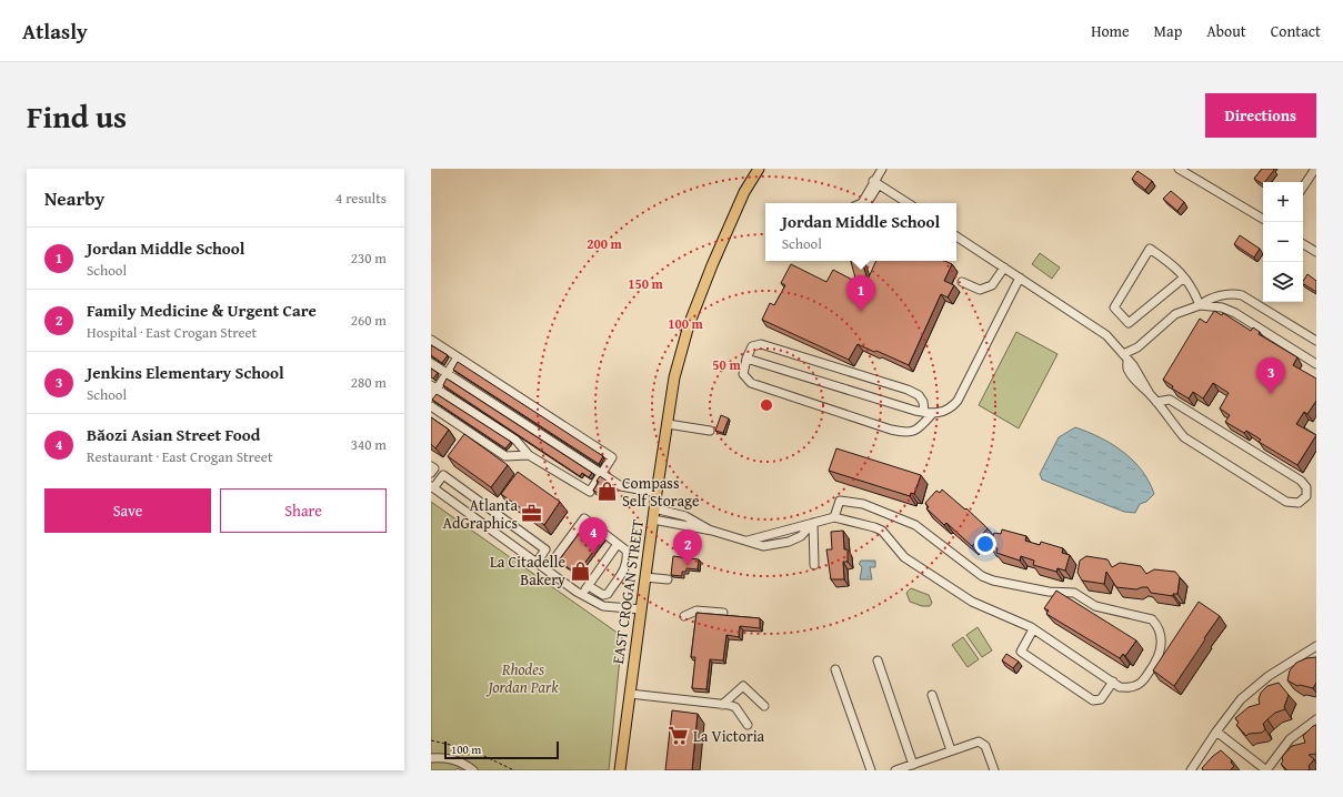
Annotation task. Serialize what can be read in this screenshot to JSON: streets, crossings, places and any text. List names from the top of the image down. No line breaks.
{"streets":{"main road":["EAST CROGAN STREET"]},"parks":["Rhodes Jordan Park"],"places":{"shop":["Compass Self Storage","La Citadelle Bakery"],"office":["Atlanta AdGraphics"],"supermarket":["La Victoria"]},"scale_bar":"100 m","page":{"header":"Atlasly","nav":["Home","Map","About","Contact"],"title":"Find us","buttons":["Directions",["Save","Share"]],"heading":["Nearby","4 results"],"map_buttons":["+","−"],"popup":["Jordan Middle School","School"],"list":[{"mark":"1","name":"Jordan Middle School","note":"School","value":"230 m"},{"mark":"2","name":"Family Medicine & Urgent Care","note":"Hospital · East Crogan Street","value":"260 m"},{"mark":"3","name":"Jenkins Elementary School","note":"School","value":"280 m"},{"mark":"4","name":"Băozi Asian Street Food","note":"Restaurant · East Crogan Street","value":"340 m"}],"pins":["1","3","4","2"],"scale":"100 m"},"rings":["200 m","150 m","100 m","50 m"]}
